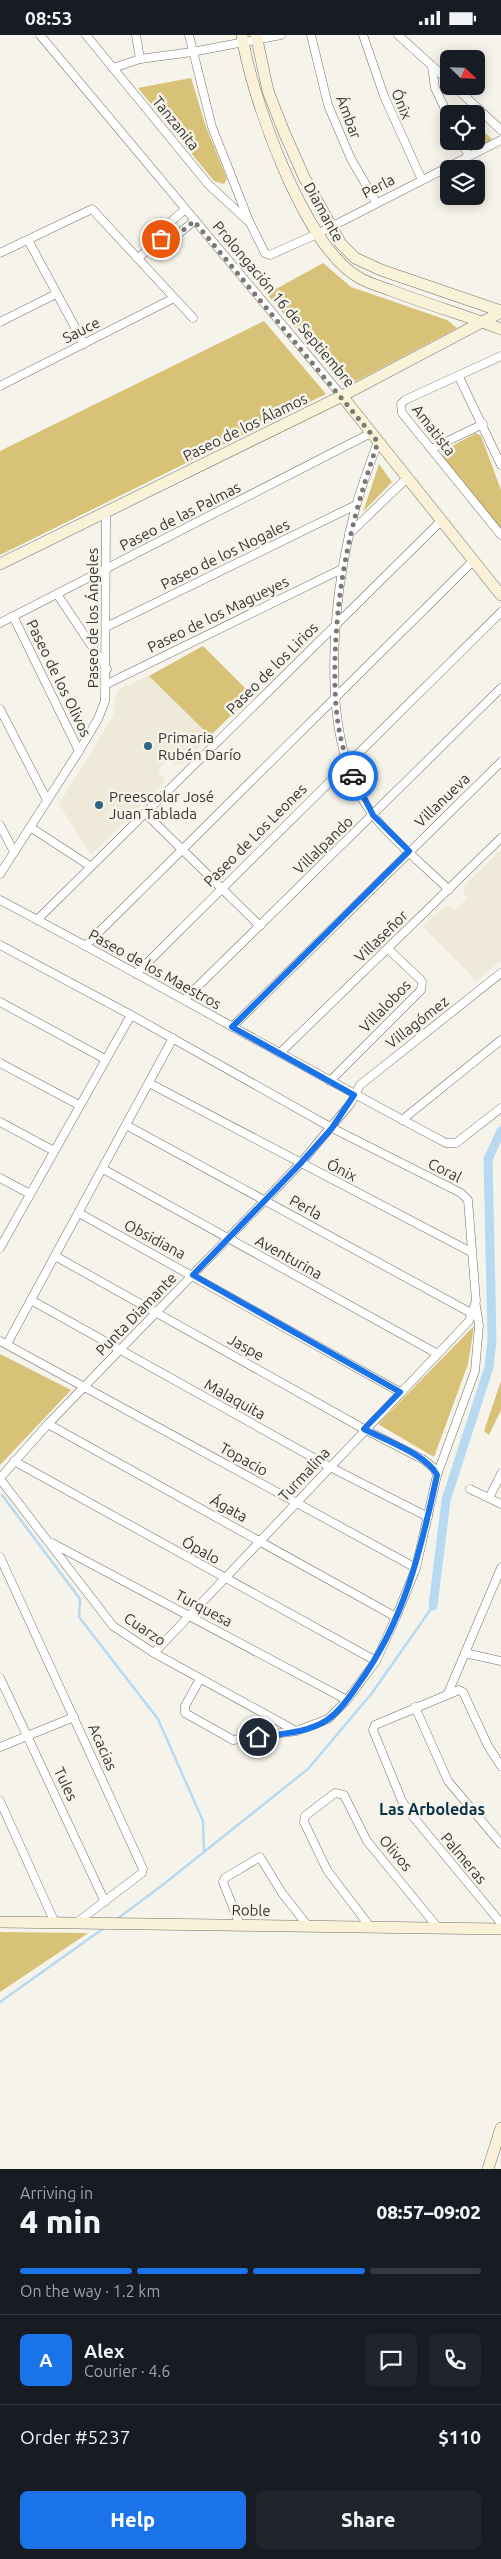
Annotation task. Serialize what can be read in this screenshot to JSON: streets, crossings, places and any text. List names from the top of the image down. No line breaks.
{"streets":{"street":["Ónix","Ámbar","Tanzanita","Perla","Diamante","Prolongación 16 de Septiembre","Sauce","Paseo de los Álamos","Amatista","Paseo de las Palmas","Paseo de los Nogales","Paseo de los Magueyes","Paseo de los Ángeles","Paseo de los Lirios","Paseo de los Olivos","Villanueva","Paseo de Los Leones","Villalpando","Villaseñor","Paseo de los Maestros","Villalobos","Villagómez","Coral","Obsidiana","Aventurina","Punta Diamante","Jaspe","Malaquita","Topacio","Turmalina","Ágata","Ópalo","Turquesa","Cuarzo","Acacias","Tules","Olivos","Palmeras","Roble"]},"crossings":[["Ónix","Perla"],["Ónix","Coral"],["Ónix","Punta Diamante"],["Ámbar","Perla"],["Tanzanita","Perla"],["Perla","Diamante"],["Perla","Coral"],["Perla","Punta Diamante"],["Perla","Turmalina"],["Diamante","Paseo de los Álamos"],["Prolongación 16 de Septiembre","Paseo de los Álamos"],["Prolongación 16 de Septiembre","Paseo de las Palmas"],["Prolongación 16 de Septiembre","Paseo de los Lirios"],["Paseo de los Álamos","Paseo de los Ángeles"],["Paseo de las Palmas","Paseo de los Ángeles"],["Paseo de las Palmas","Paseo de los Olivos"],["Paseo de los Nogales","Paseo de los Ángeles"],["Paseo de los Magueyes","Paseo de los Ángeles"],["Paseo de los Ángeles","Paseo de los Olivos"],["Paseo de los Lirios","Paseo de los Maestros"],["Villanueva","Paseo de los Maestros"],["Paseo de Los Leones","Paseo de los Maestros"],["Villalpando","Paseo de los Maestros"],["Villaseñor","Paseo de los Maestros"],["Villaseñor","Villalobos"],["Paseo de los Maestros","Villalobos"],["Paseo de los Maestros","Villagómez"],["Paseo de los Maestros","Punta Diamante"],["Villagómez","Punta Diamante"],["Coral","Punta Diamante"],["Coral","Turmalina"],["Obsidiana","Punta Diamante"],["Obsidiana","Turmalina"],["Aventurina","Punta Diamante"],["Aventurina","Turmalina"],["Punta Diamante","Jaspe"],["Punta Diamante","Malaquita"],["Punta Diamante","Topacio"],["Punta Diamante","Ágata"],["Punta Diamante","Ópalo"],["Punta Diamante","Cuarzo"],["Jaspe","Turmalina"],["Malaquita","Turmalina"],["Topacio","Turmalina"],["Turmalina","Ágata"],["Turmalina","Ópalo"],["Turmalina","Turquesa"],["Turmalina","Cuarzo"],["Turquesa","Cuarzo"],["Acacias","Tules"],["Acacias","Roble"],["Olivos","Roble"]],"districts":["Las Arboledas"],"places":["Primaria Rubén Darío","Preescolar José Juan Tablada"],"north":"bottom right","page":{"status":"08:53","heading":["4 min","Arriving in","08:57–09:02"],"panel":["Alex","Courier · 4.6","Order #5237","$110"],"bar":"On the way · 1.2 km","round":"A","buttons":["Help","Share"]}}
